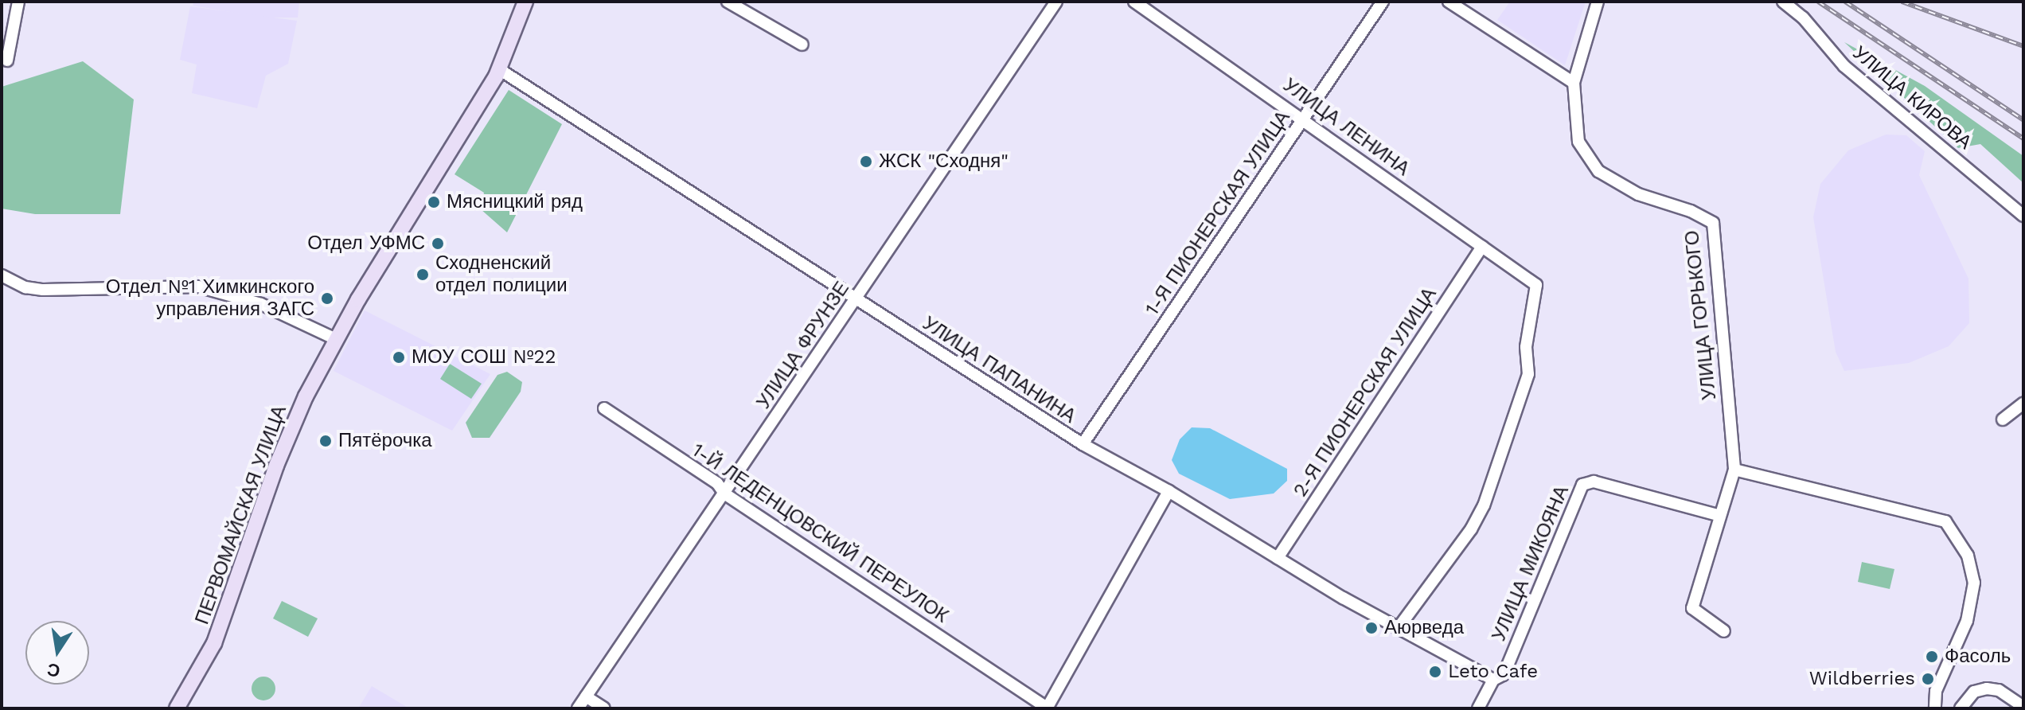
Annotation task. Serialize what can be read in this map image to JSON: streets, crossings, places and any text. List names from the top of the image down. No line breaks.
{"streets":{"main road":["ПЕРВОМАЙСКАЯ УЛИЦА"],"street":["УЛИЦА КИРОВА","УЛИЦА ЛЕНИНА","1-Я ПИОНЕРСКАЯ УЛИЦА","УЛИЦА ГОРЬКОГО","УЛИЦА ФРУНЗЕ","УЛИЦА ПАПАНИНА","2-Я ПИОНЕРСКАЯ УЛИЦА","1-Й ЛЕДЕНЦОВСКИЙ ПЕРЕУЛОК","УЛИЦА МИКОЯНА"]},"crossings":[["УЛИЦА ЛЕНИНА","1-Я ПИОНЕРСКАЯ УЛИЦА"],["УЛИЦА ЛЕНИНА","УЛИЦА ПАПАНИНА"],["УЛИЦА ЛЕНИНА","2-Я ПИОНЕРСКАЯ УЛИЦА"],["1-Я ПИОНЕРСКАЯ УЛИЦА","УЛИЦА ПАПАНИНА"],["УЛИЦА ГОРЬКОГО","УЛИЦА МИКОЯНА"],["УЛИЦА ФРУНЗЕ","УЛИЦА ПАПАНИНА"],["УЛИЦА ФРУНЗЕ","1-Й ЛЕДЕНЦОВСКИЙ ПЕРЕУЛОК"],["УЛИЦА ПАПАНИНА","2-Я ПИОНЕРСКАЯ УЛИЦА"],["УЛИЦА ПАПАНИНА","ПЕРВОМАЙСКАЯ УЛИЦА"],["УЛИЦА ПАПАНИНА","УЛИЦА МИКОЯНА"]],"places":["ЖСК \"Сходня\"","Мясницкий ряд","Отдел УФМС","Сходненский отдел полиции","Отдел №1 Химкинского управления ЗАГС","МОУ СОШ №22","Пятёрочка","Аюрведа","Фасоль","Leto Cafe","Wildberries"],"north":"bottom"}
